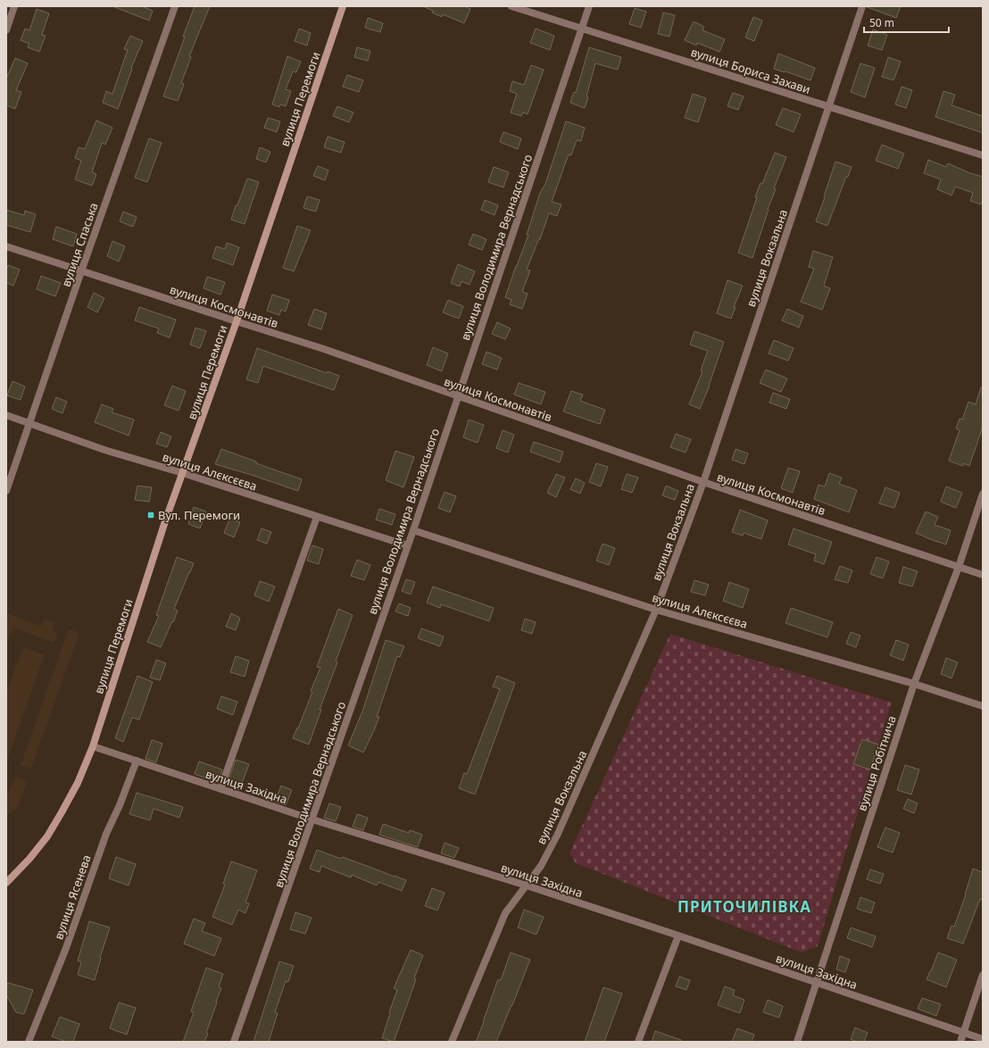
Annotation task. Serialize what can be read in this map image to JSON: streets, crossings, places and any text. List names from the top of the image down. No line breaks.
{"streets":{"main road":["вулиця Перемоги"],"street":["вулиця Бориса Захави","вулиця Спаська","вулиця Володимира Вернадського","вулиця Вокзальна","вулиця Космонавтів","вулиця Алєксєєва","вулиця Робітнича","вулиця Західна","вулиця Ясенева"]},"crossings":[["вулиця Бориса Захави","вулиця Володимира Вернадського"],["вулиця Бориса Захави","вулиця Вокзальна"],["вулиця Перемоги","вулиця Космонавтів"],["вулиця Перемоги","вулиця Алєксєєва"],["вулиця Перемоги","вулиця Західна"],["вулиця Спаська","вулиця Космонавтів"],["вулиця Спаська","вулиця Алєксєєва"],["вулиця Володимира Вернадського","вулиця Космонавтів"],["вулиця Володимира Вернадського","вулиця Алєксєєва"],["вулиця Володимира Вернадського","вулиця Західна"],["вулиця Вокзальна","вулиця Космонавтів"],["вулиця Вокзальна","вулиця Алєксєєва"],["вулиця Вокзальна","вулиця Західна"],["вулиця Космонавтів","вулиця Робітнича"],["вулиця Алєксєєва","вулиця Робітнича"],["вулиця Робітнича","вулиця Західна"],["вулиця Західна","вулиця Ясенева"]],"districts":["ПРИТОЧИЛІВКА"],"places":{"transit":["Вул. Перемоги"]},"scale_bar":"50 m"}
